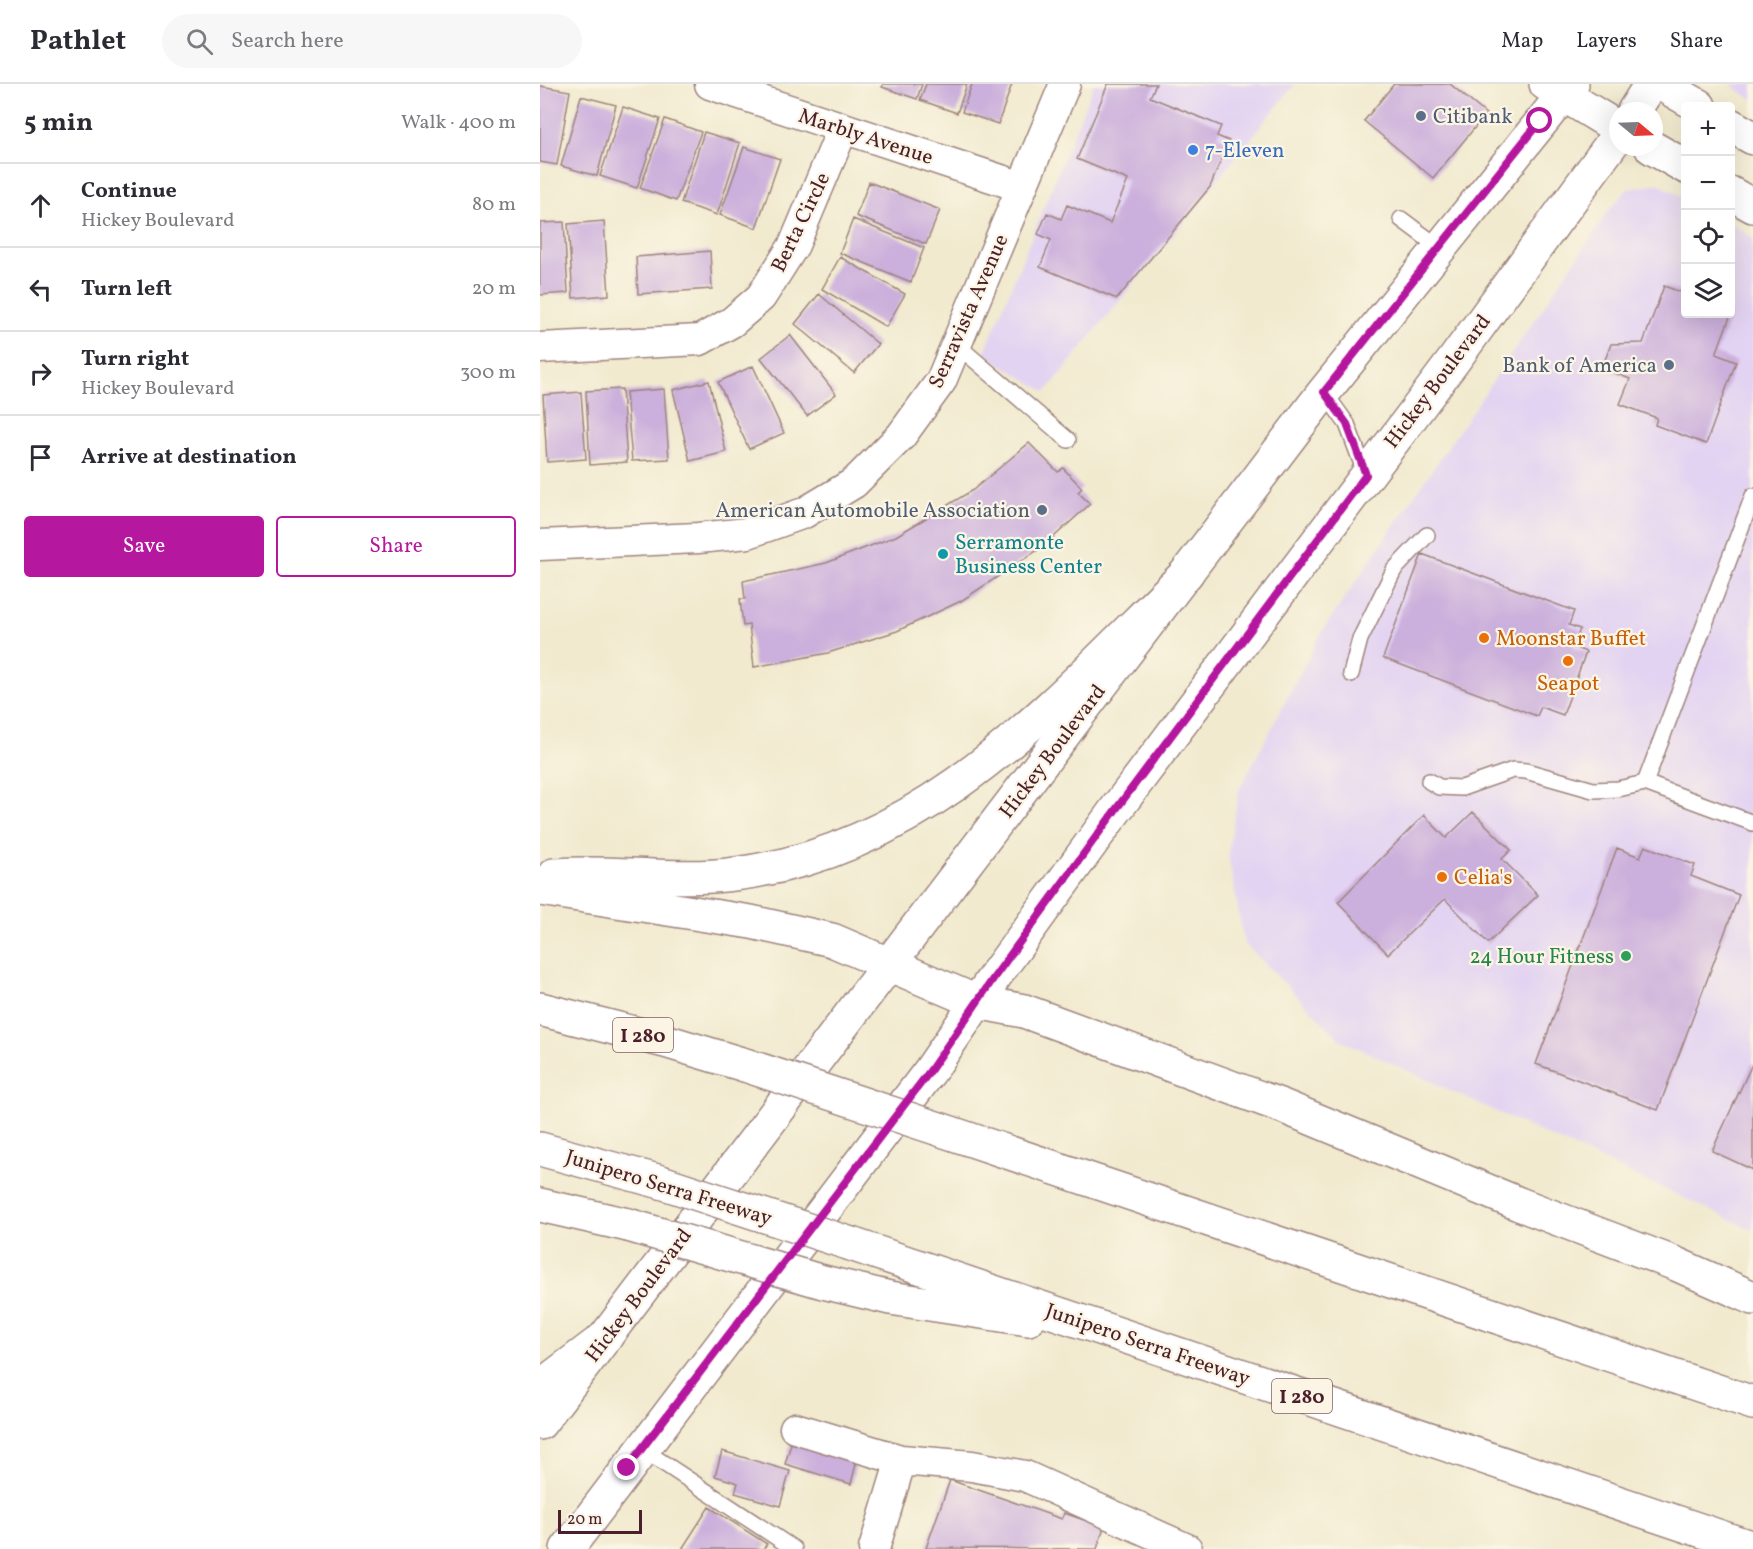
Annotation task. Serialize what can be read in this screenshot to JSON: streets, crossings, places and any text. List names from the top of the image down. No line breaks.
{"streets":{"main road":["Hickey Boulevard","I 280","Junipero Serra Freeway"],"street":["Marbly Avenue","Berta Circle","Serravista Avenue"]},"crossings":[["Marbly Avenue","Berta Circle"],["Marbly Avenue","Serravista Avenue"]],"places":["Citibank","7-Eleven","Bank of America","American Automobile Association","Serramonte Business Center","Moonstar Buffet","Seapot","Celia's","24 Hour Fitness"],"scale_bar":"20 m","north":"right","page":{"header":"Pathlet","search":"Search here","nav":["Map","Layers","Share"],"heading":["5 min","Walk · 400 m"],"map_buttons":["+","−"],"list":[["Continue","Hickey Boulevard","80 m"],["Turn left","20 m"],["Turn right","Hickey Boulevard","300 m"],"Arrive at destination"],"buttons":["Save","Share"],"scale":"20 m"}}
